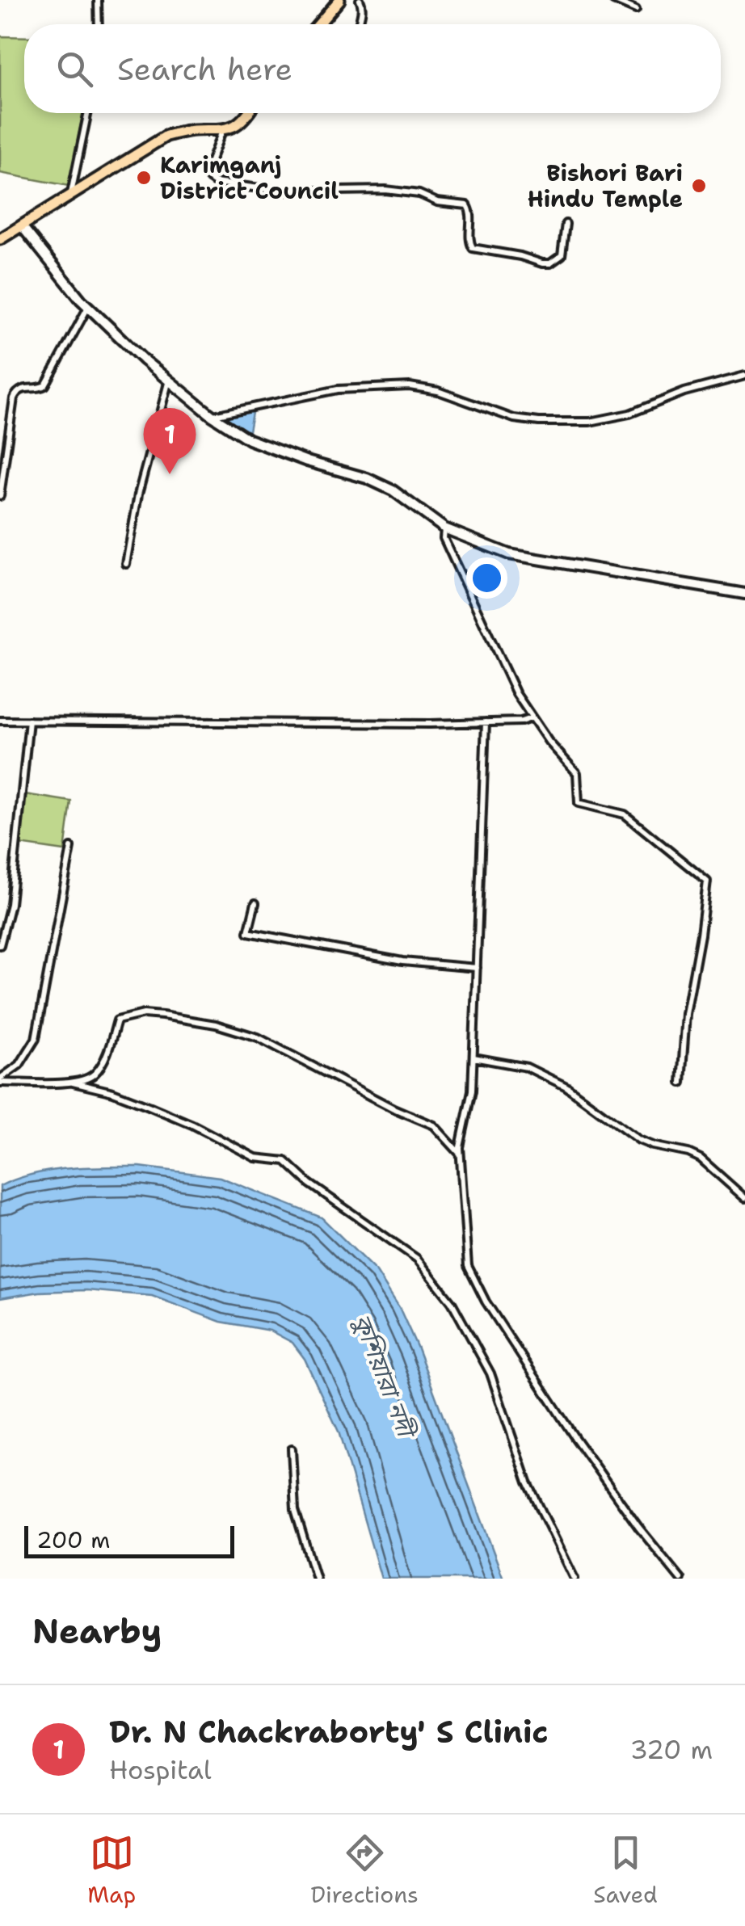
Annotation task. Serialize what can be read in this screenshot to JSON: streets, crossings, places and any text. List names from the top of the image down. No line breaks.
{"water":["কুশিয়ারা নদী"],"places":["Karimganj District Council","Bishori Bari Hindu Temple"],"scale_bar":"200 m","page":{"search":"Search here","pins":"1","scale":"200 m","heading":"Nearby","list":[{"mark":"1","name":"Dr. N Chackraborty' S Clinic","note":"Hospital","value":"320 m"}],"nav":["Map","Directions","Saved"]}}
